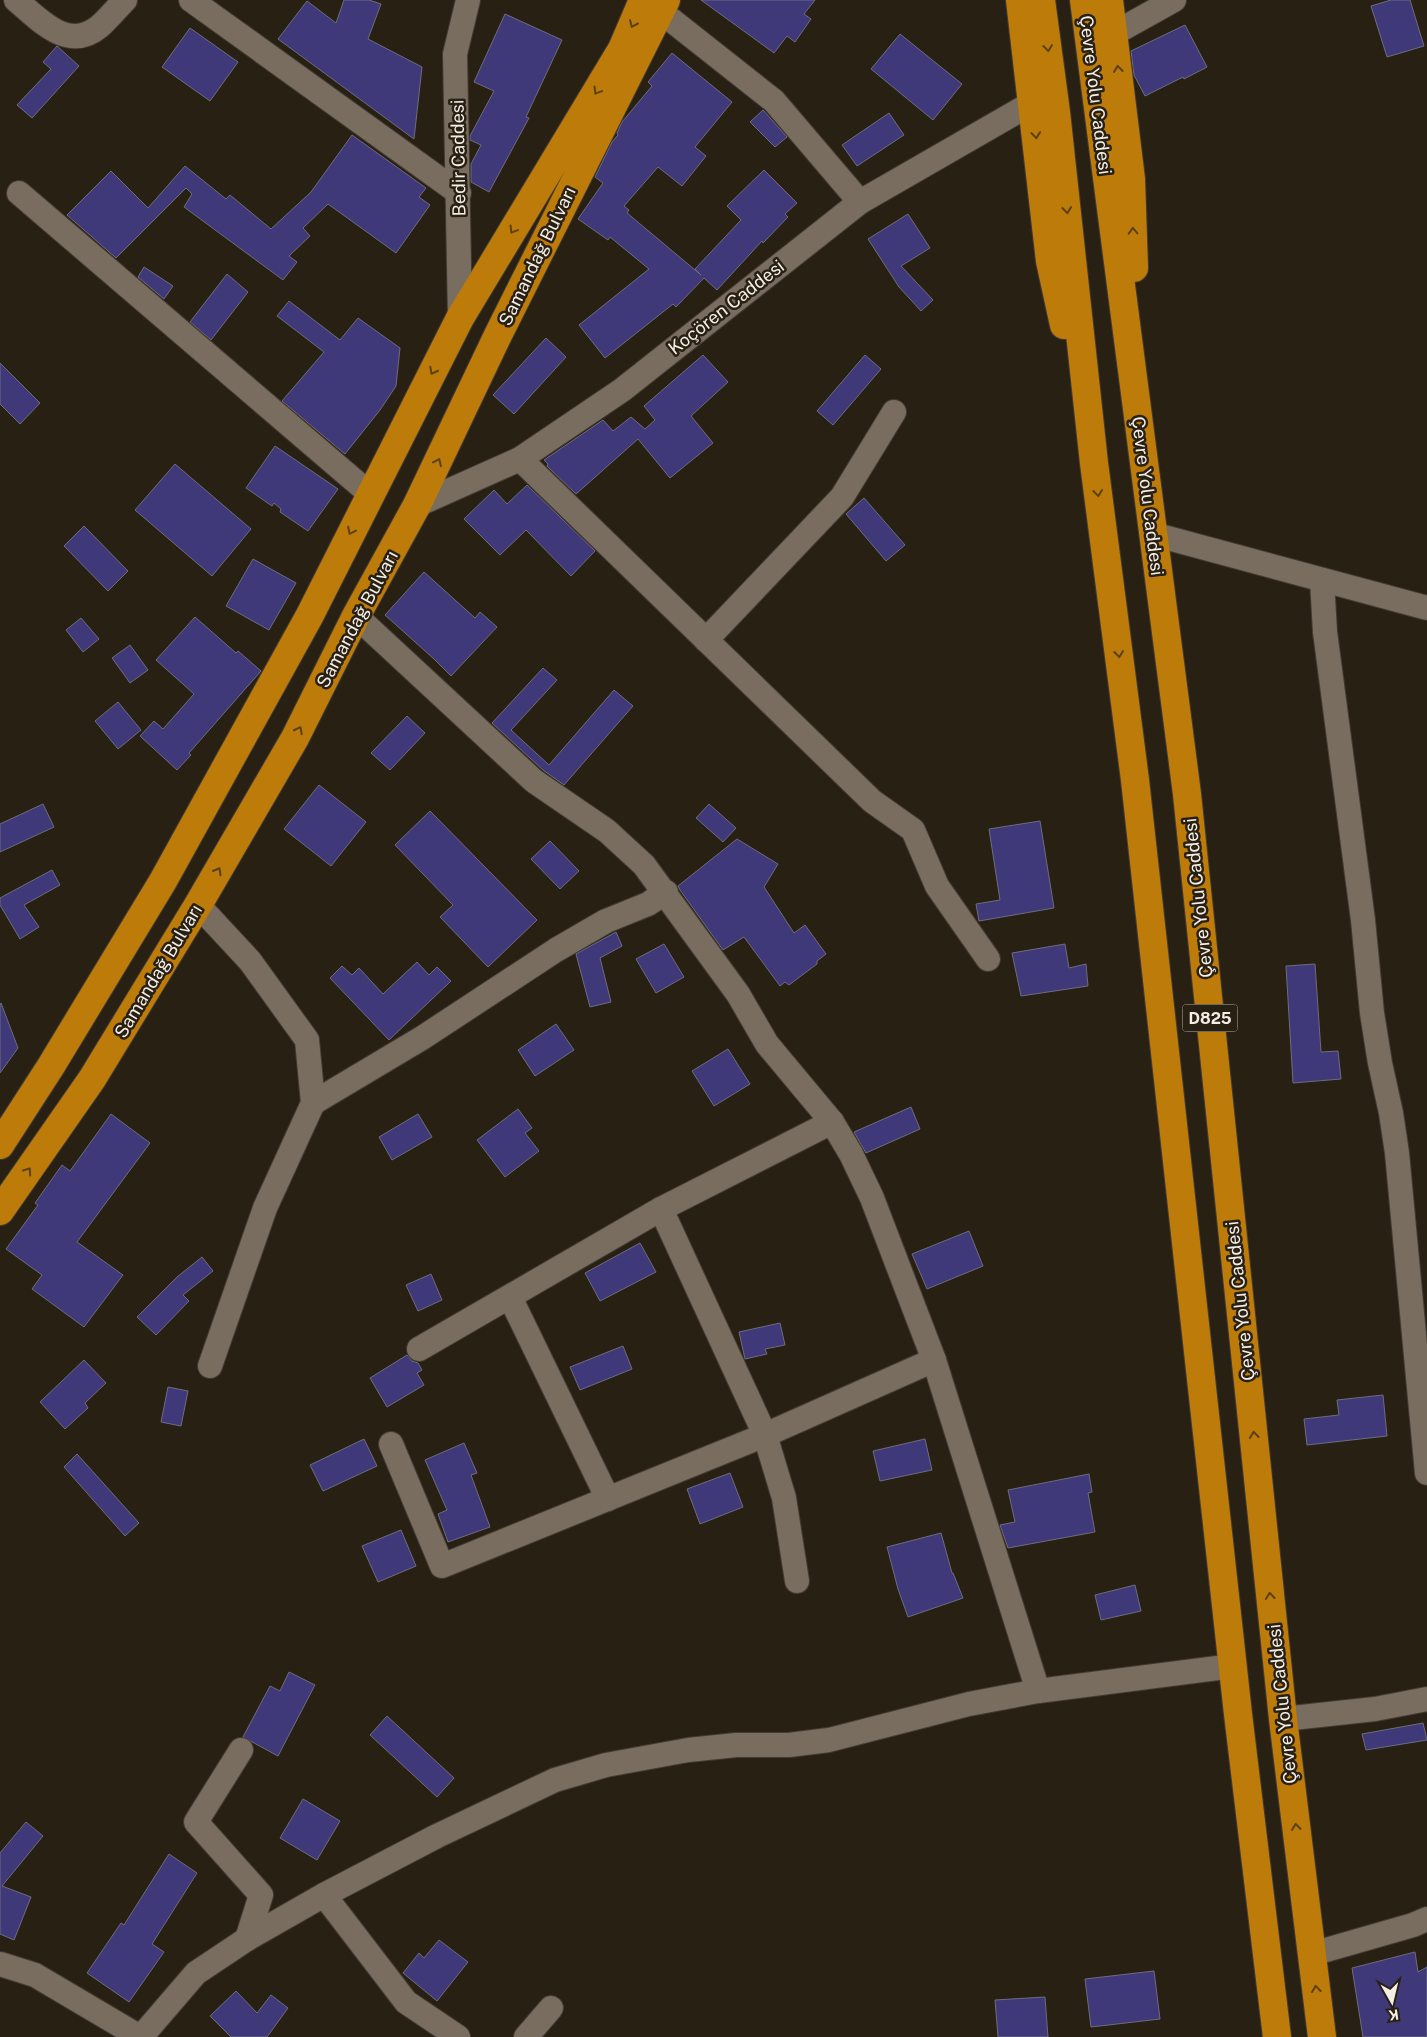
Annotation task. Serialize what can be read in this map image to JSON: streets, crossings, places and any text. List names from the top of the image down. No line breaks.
{"streets":{"highway":["Çevre Yolu Caddesi","Samandağ Bulvarı","D825"],"street":["Bedir Caddesi","Koçören Caddesi"]},"crossings":[["Bedir Caddesi","Samandağ Bulvarı"],["Samandağ Bulvarı","Koçören Caddesi"]],"north":"bottom"}
